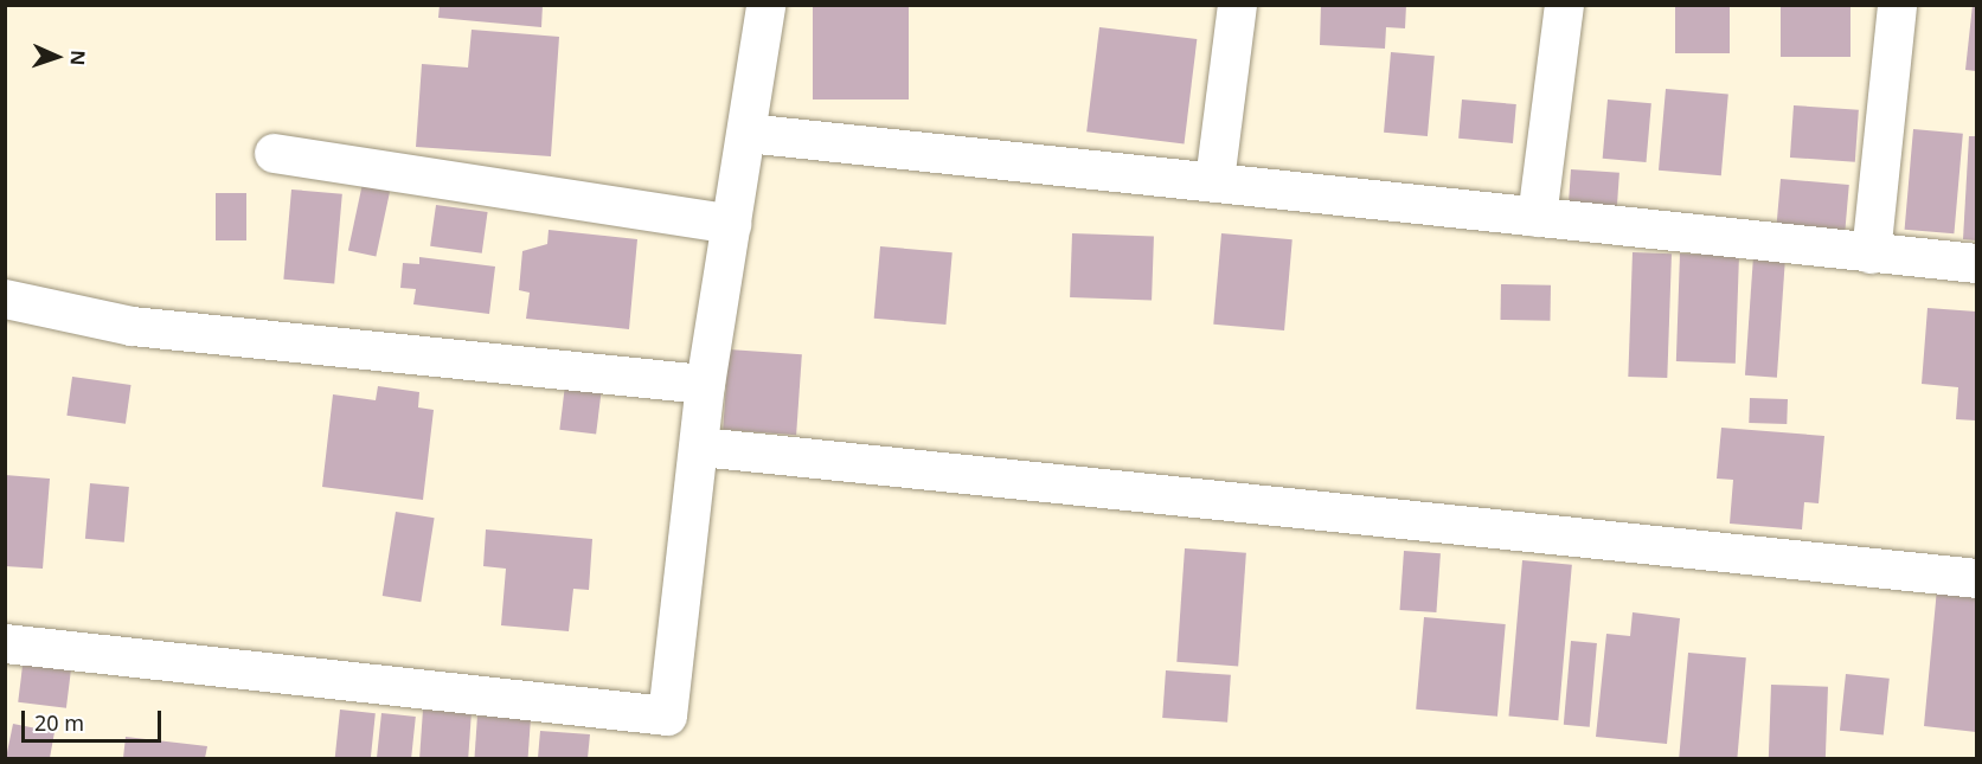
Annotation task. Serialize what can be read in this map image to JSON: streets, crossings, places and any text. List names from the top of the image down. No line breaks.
{"scale_bar":"20 m","north":"right"}
